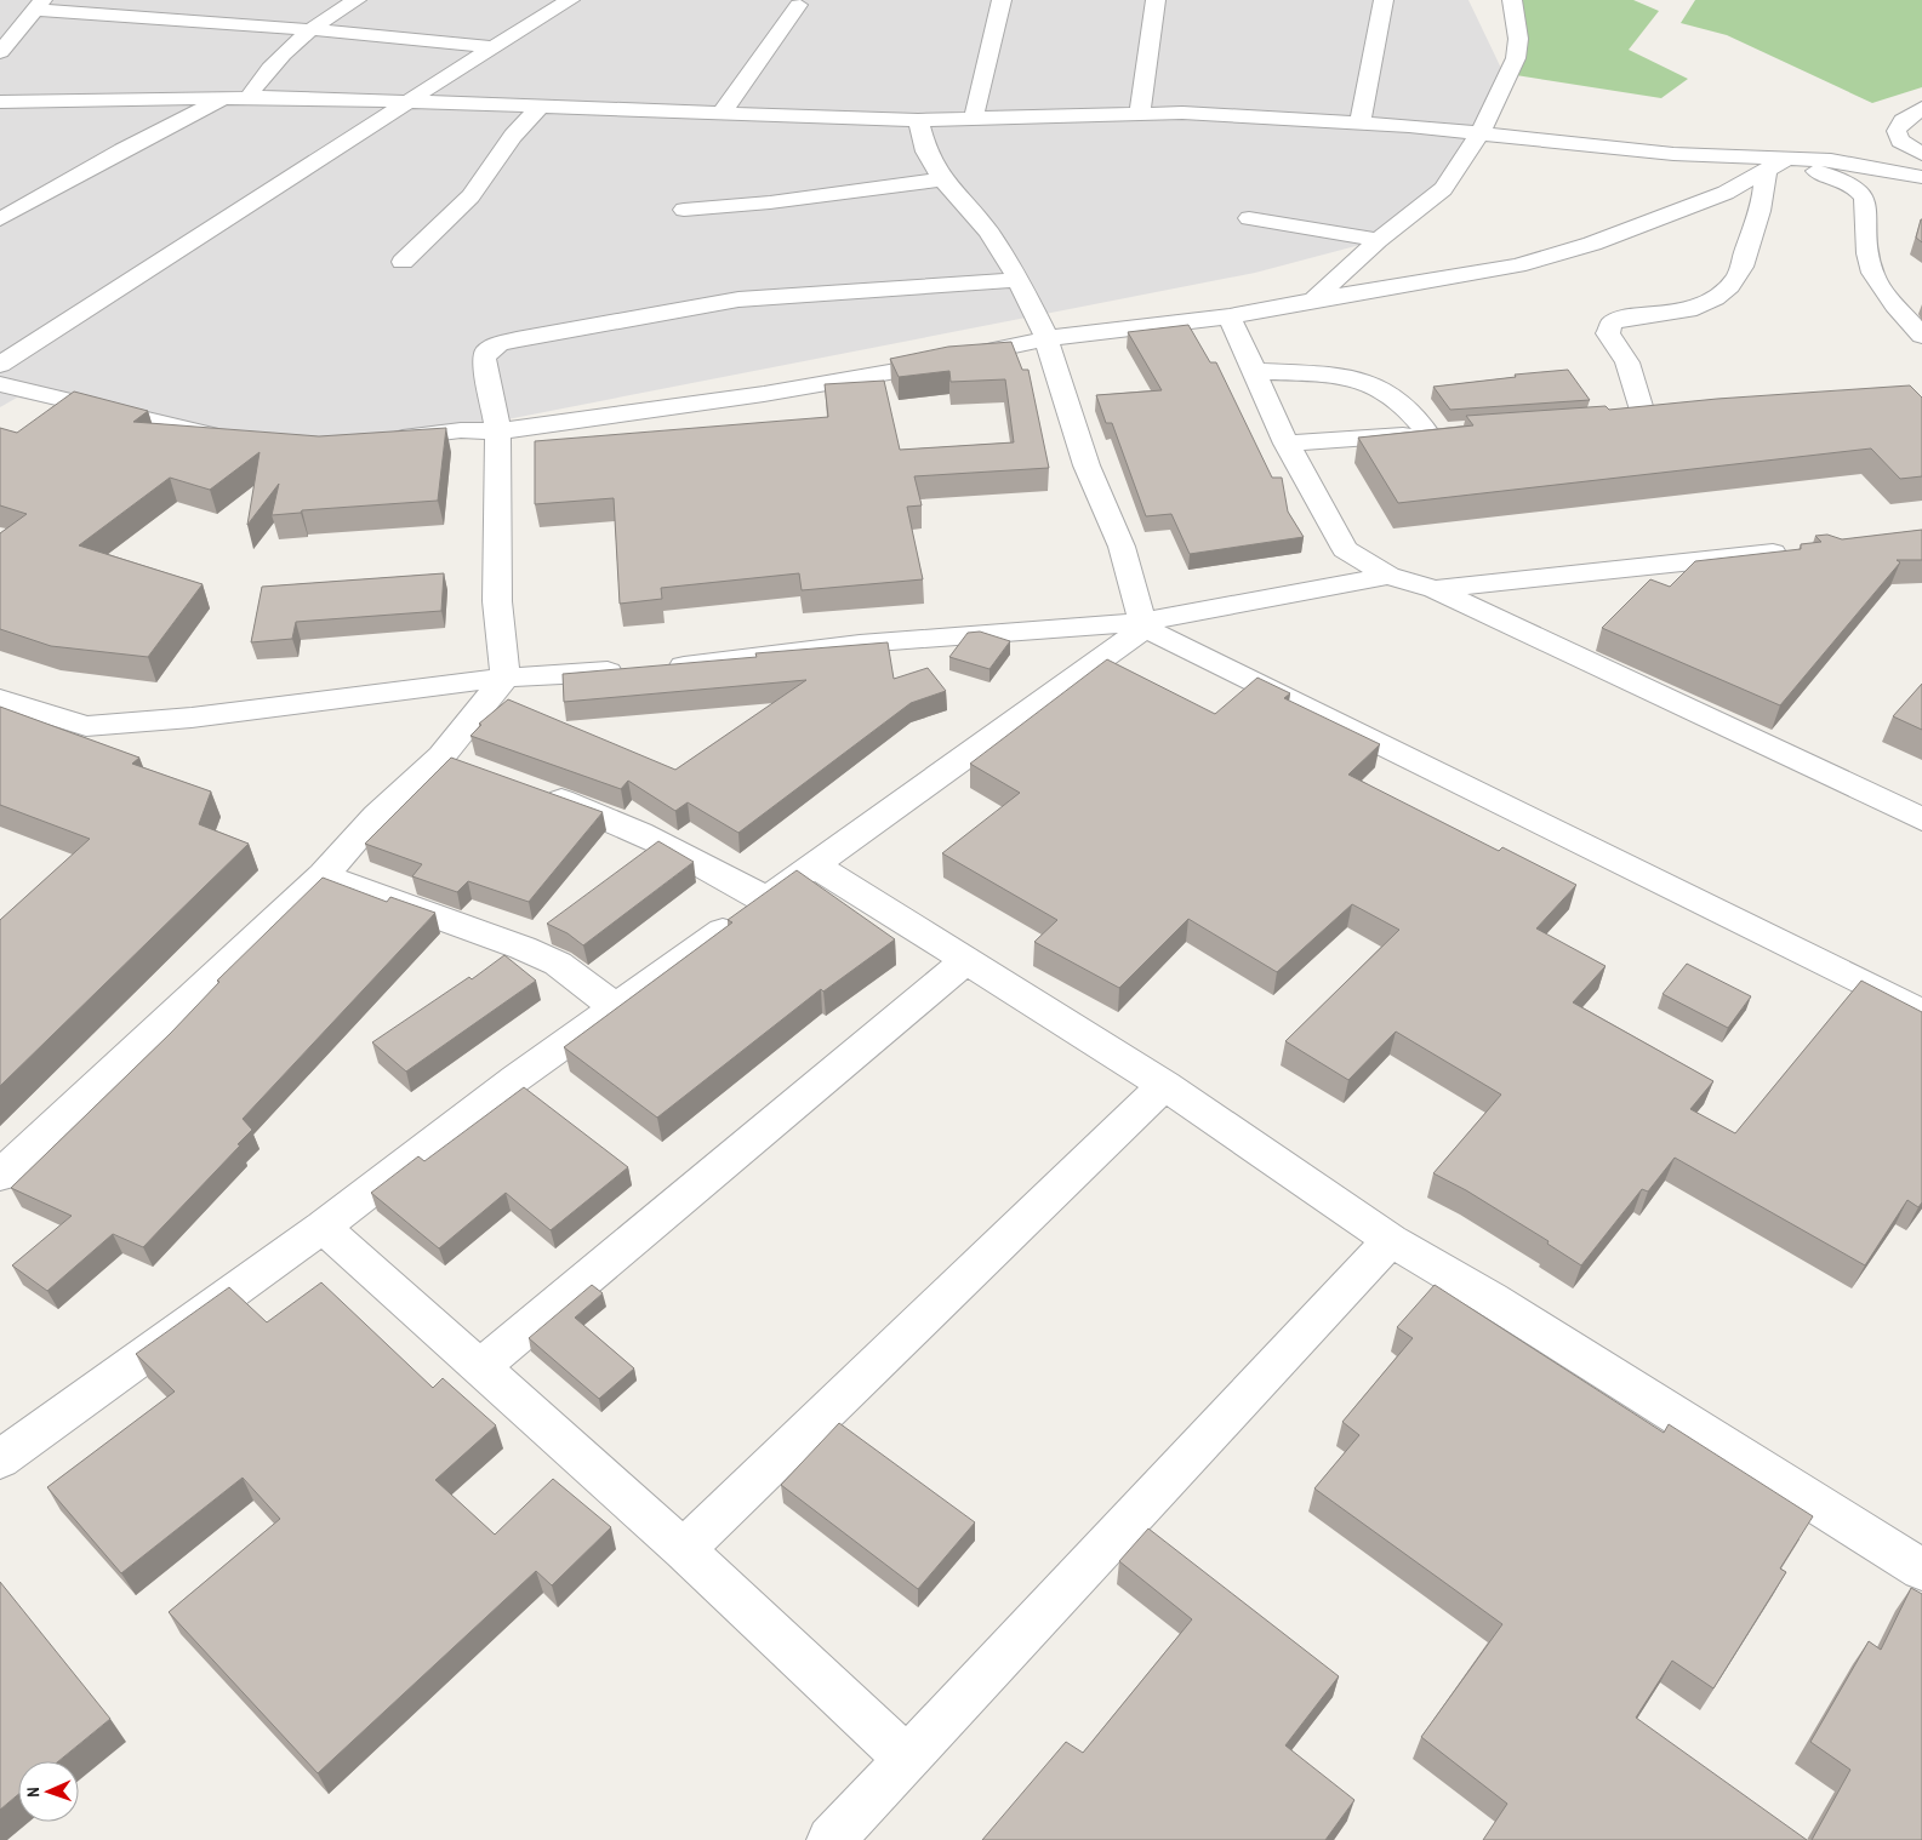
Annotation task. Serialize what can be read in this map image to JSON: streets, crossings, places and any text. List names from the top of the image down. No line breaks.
{"north":"left"}
